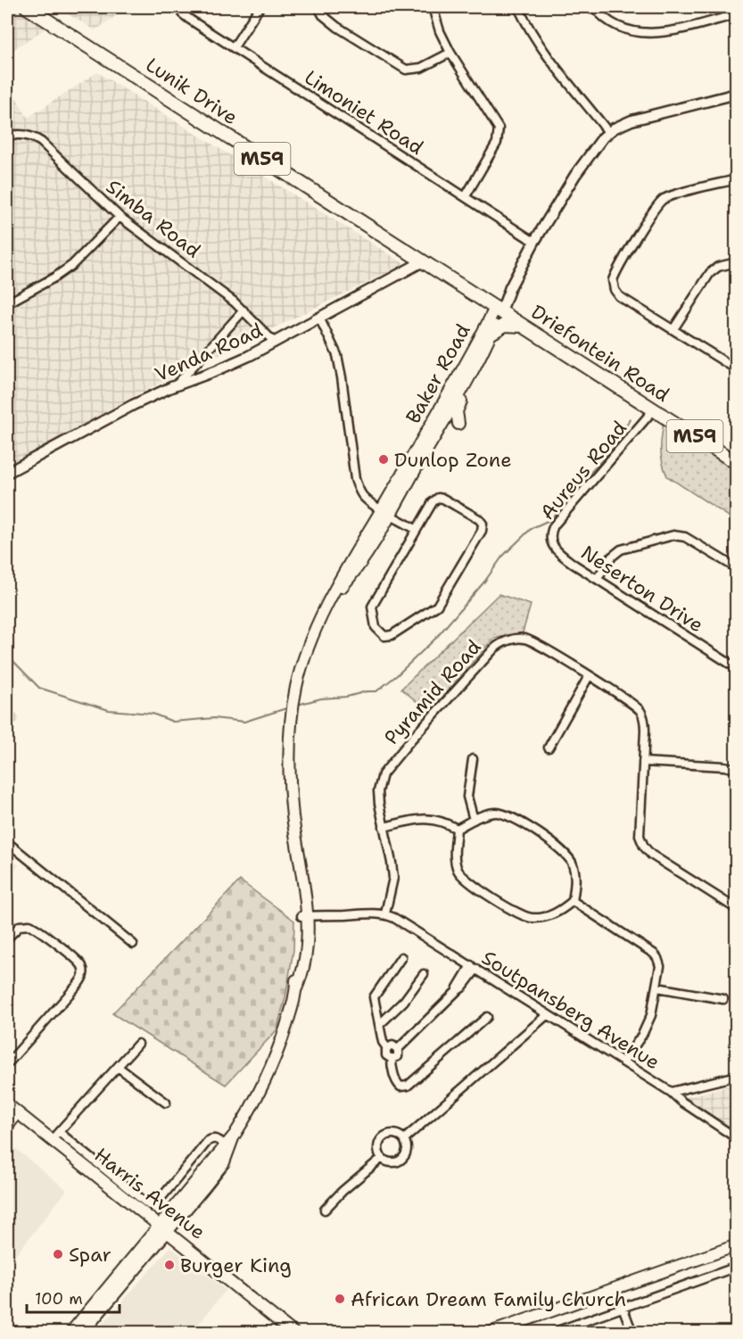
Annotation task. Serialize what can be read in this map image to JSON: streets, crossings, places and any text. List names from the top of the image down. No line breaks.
{"streets":{"main road":["Lunik Drive","M59","Driefontein Road","Baker Road","Harris Avenue"],"street":["Limoniet Road","Simba Road","Venda Road","Aureus Road","Neserton Drive","Pyramid Road","Soutpansberg Avenue"]},"crossings":[["Lunik Drive","Venda Road"],["Lunik Drive","Driefontein Road"],["Lunik Drive","Baker Road"],["Simba Road","Venda Road"],["Driefontein Road","Baker Road"],["Driefontein Road","Aureus Road"],["Baker Road","Harris Avenue"],["Aureus Road","Neserton Drive"],["Pyramid Road","Soutpansberg Avenue"]],"places":["Dunlop Zone","Spar","Burger King","African Dream Family Church"],"scale_bar":"100 m"}
